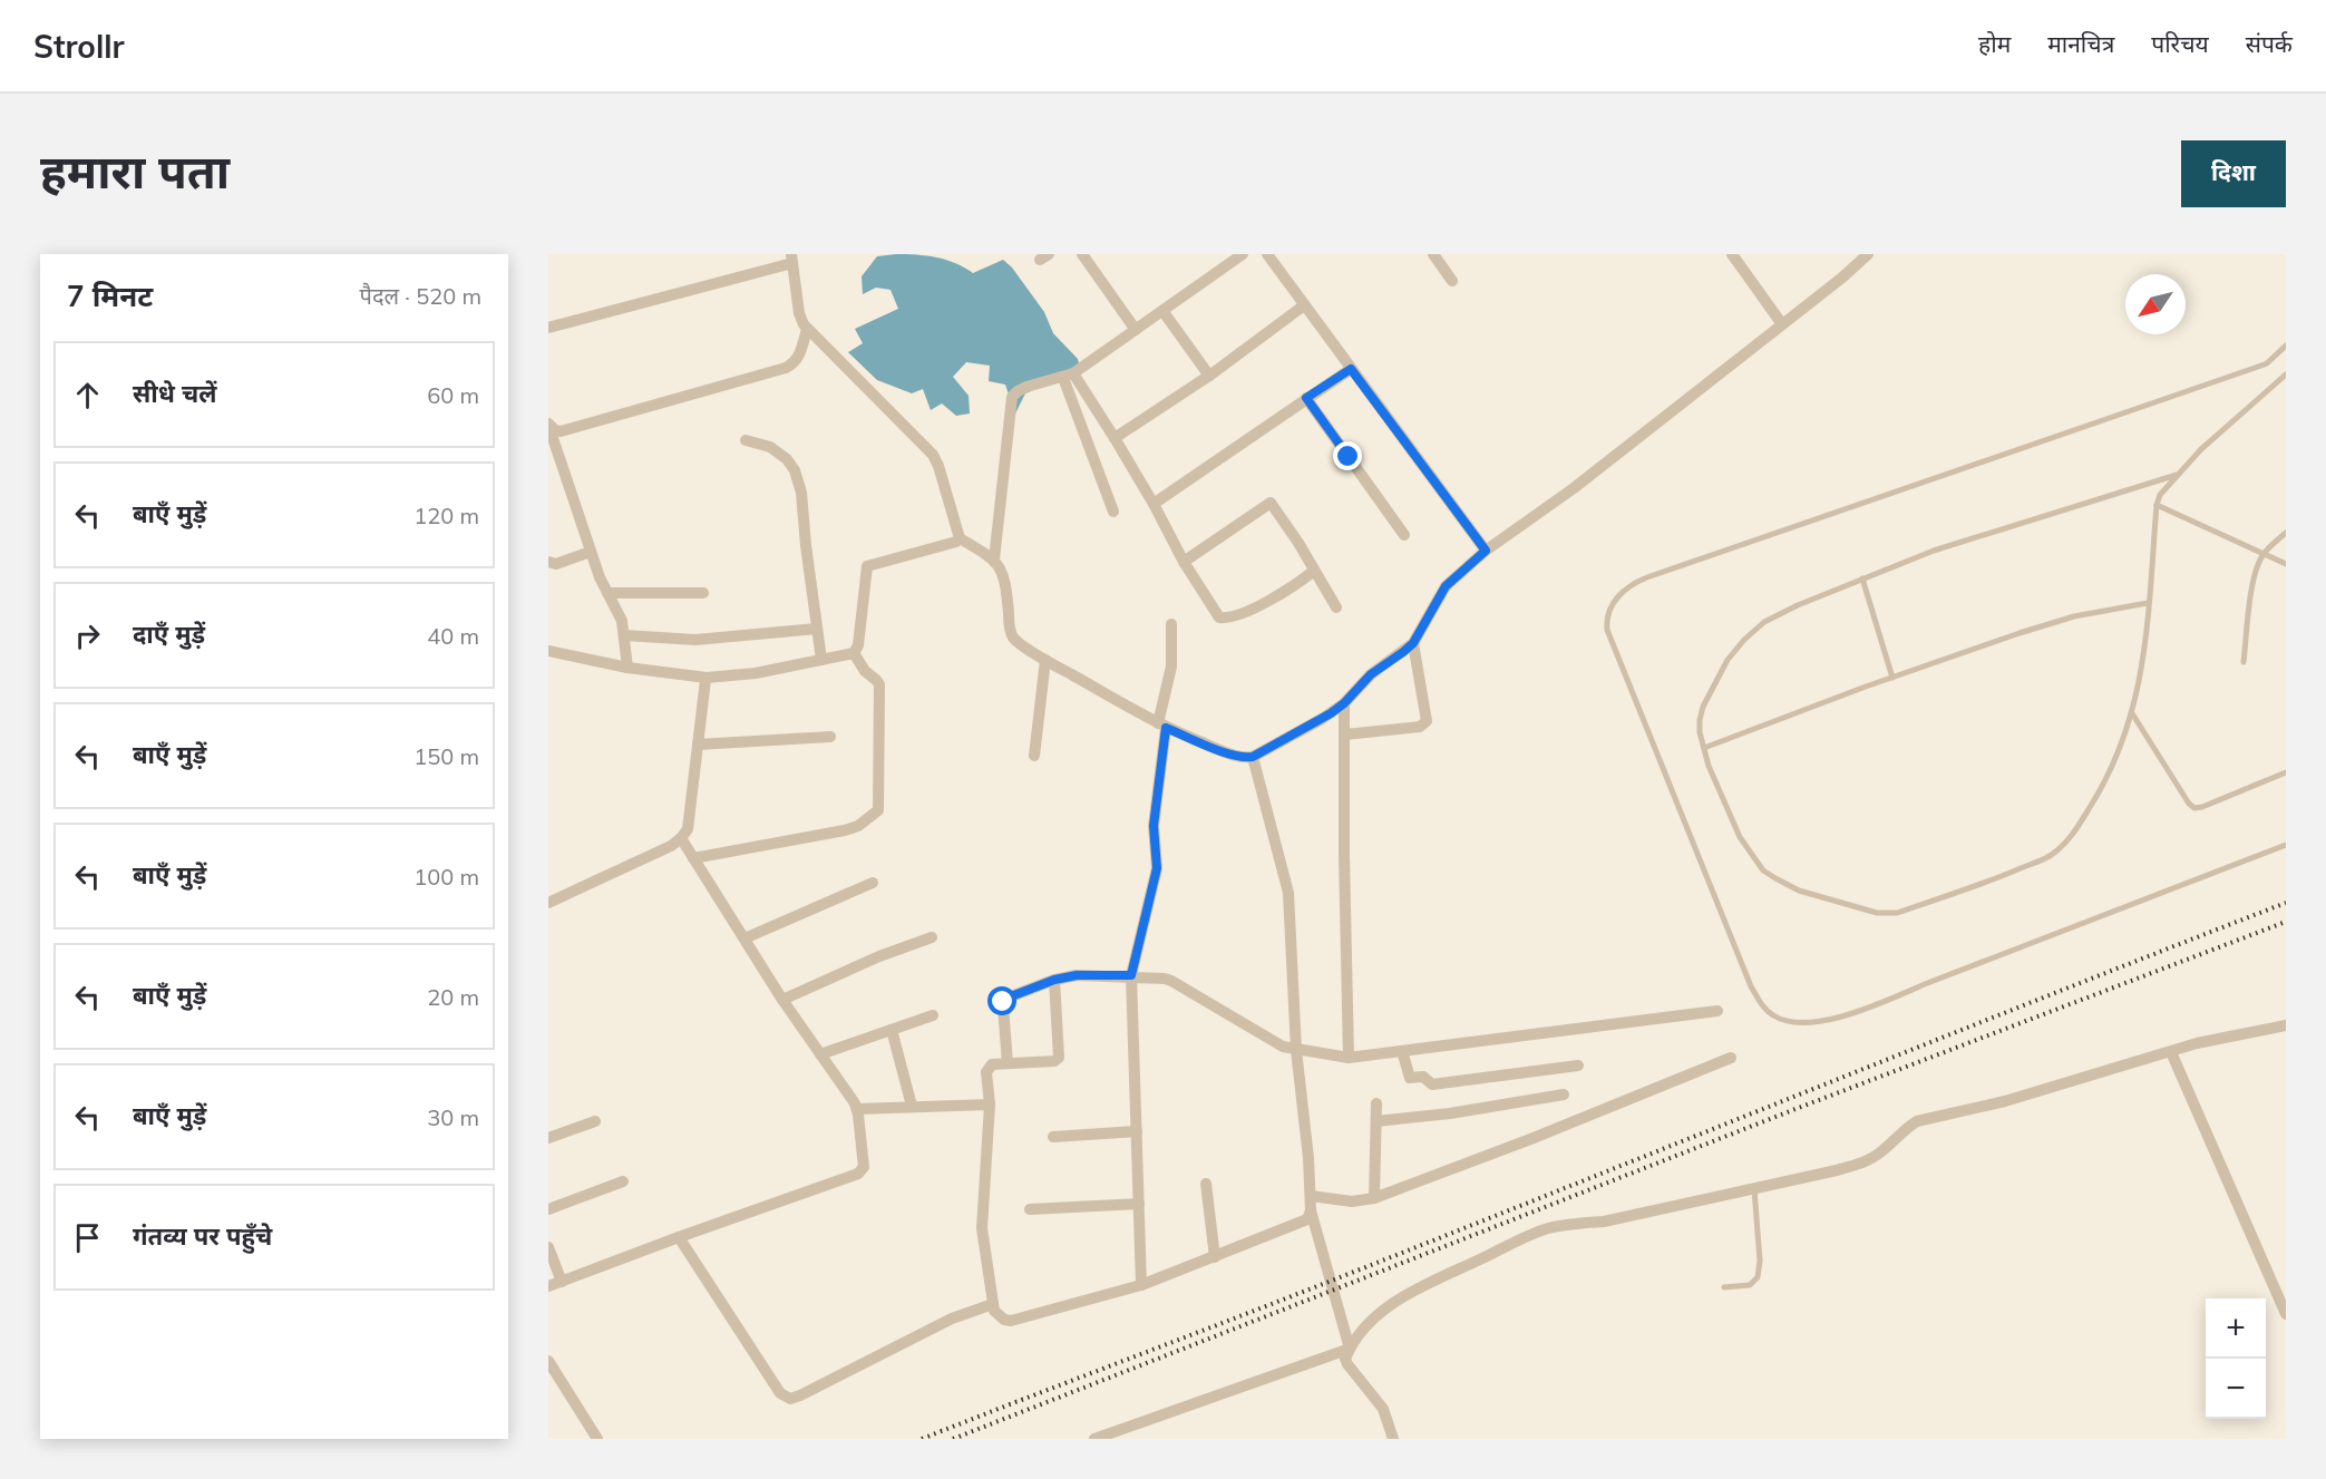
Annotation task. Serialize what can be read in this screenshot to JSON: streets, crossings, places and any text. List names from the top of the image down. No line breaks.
{"north":"bottom left","page":{"header":"Strollr","nav":["होम","मानचित्र","परिचय","संपर्क"],"buttons":"दिशा","title":"हमारा पता","heading":["7 मिनट","पैदल · 520 m"],"list":[["सीधे चलें","60 m"],["बाएँ मुड़ें","120 m"],["दाएँ मुड़ें","40 m"],["बाएँ मुड़ें","150 m"],["बाएँ मुड़ें","100 m"],["बाएँ मुड़ें","20 m"],["बाएँ मुड़ें","30 m"],"गंतव्य पर पहुँचे"],"map_buttons":["+","−"]}}
